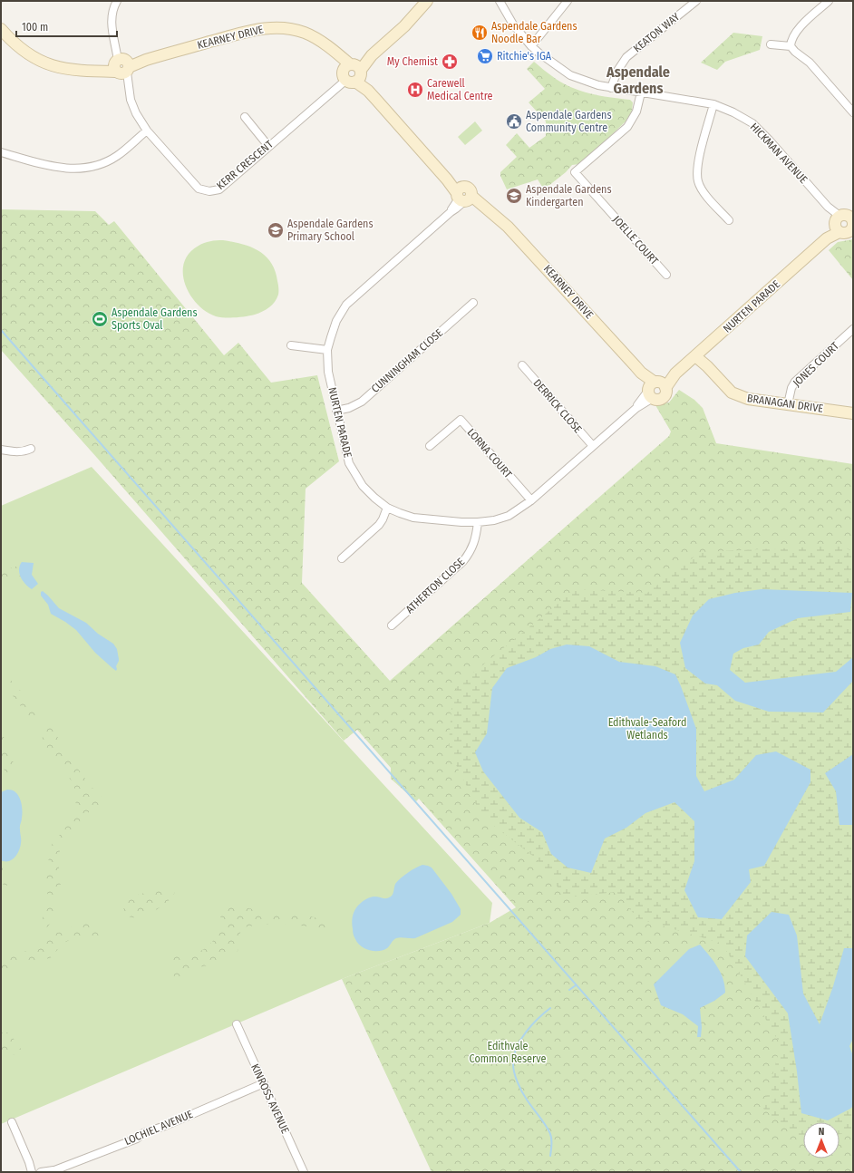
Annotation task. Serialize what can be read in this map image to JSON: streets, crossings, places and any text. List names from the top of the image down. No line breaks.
{"streets":{"street":["KEATON WAY","KEARNEY DRIVE","HICKMAN AVENUE","KERR CRESCENT","JOELLE COURT","NURTEN PARADE","CUNNINGHAM CLOSE","JONES COURT","BRANAGAN DRIVE","DERRICK CLOSE","LORNA COURT","ATHERTON CLOSE","KINROSS AVENUE","LOCHIEL AVENUE"]},"crossings":[["KEATON WAY","HICKMAN AVENUE"],["KEARNEY DRIVE","KERR CRESCENT"],["KEARNEY DRIVE","NURTEN PARADE"],["HICKMAN AVENUE","JOELLE COURT"],["HICKMAN AVENUE","NURTEN PARADE"],["NURTEN PARADE","CUNNINGHAM CLOSE"],["NURTEN PARADE","BRANAGAN DRIVE"],["NURTEN PARADE","DERRICK CLOSE"],["NURTEN PARADE","LORNA COURT"],["NURTEN PARADE","ATHERTON CLOSE"],["JONES COURT","BRANAGAN DRIVE"],["KINROSS AVENUE","LOCHIEL AVENUE"]],"districts":["Aspendale Gardens"],"parks":["Edithvale-Seaford Wetlands","Edithvale Common Reserve"],"places":{"restaurant":["Aspendale Gardens Noodle Bar"],"supermarket":["Ritchie's IGA"],"pharmacy":["My Chemist"],"hospital":["Carewell Medical Centre"],"public building":["Aspendale Gardens Community Centre"],"school or university":["Aspendale Gardens Kindergarten","Aspendale Gardens Primary School"],"sports":["Aspendale Gardens Sports Oval"]},"scale_bar":"100 m","north":"top"}
